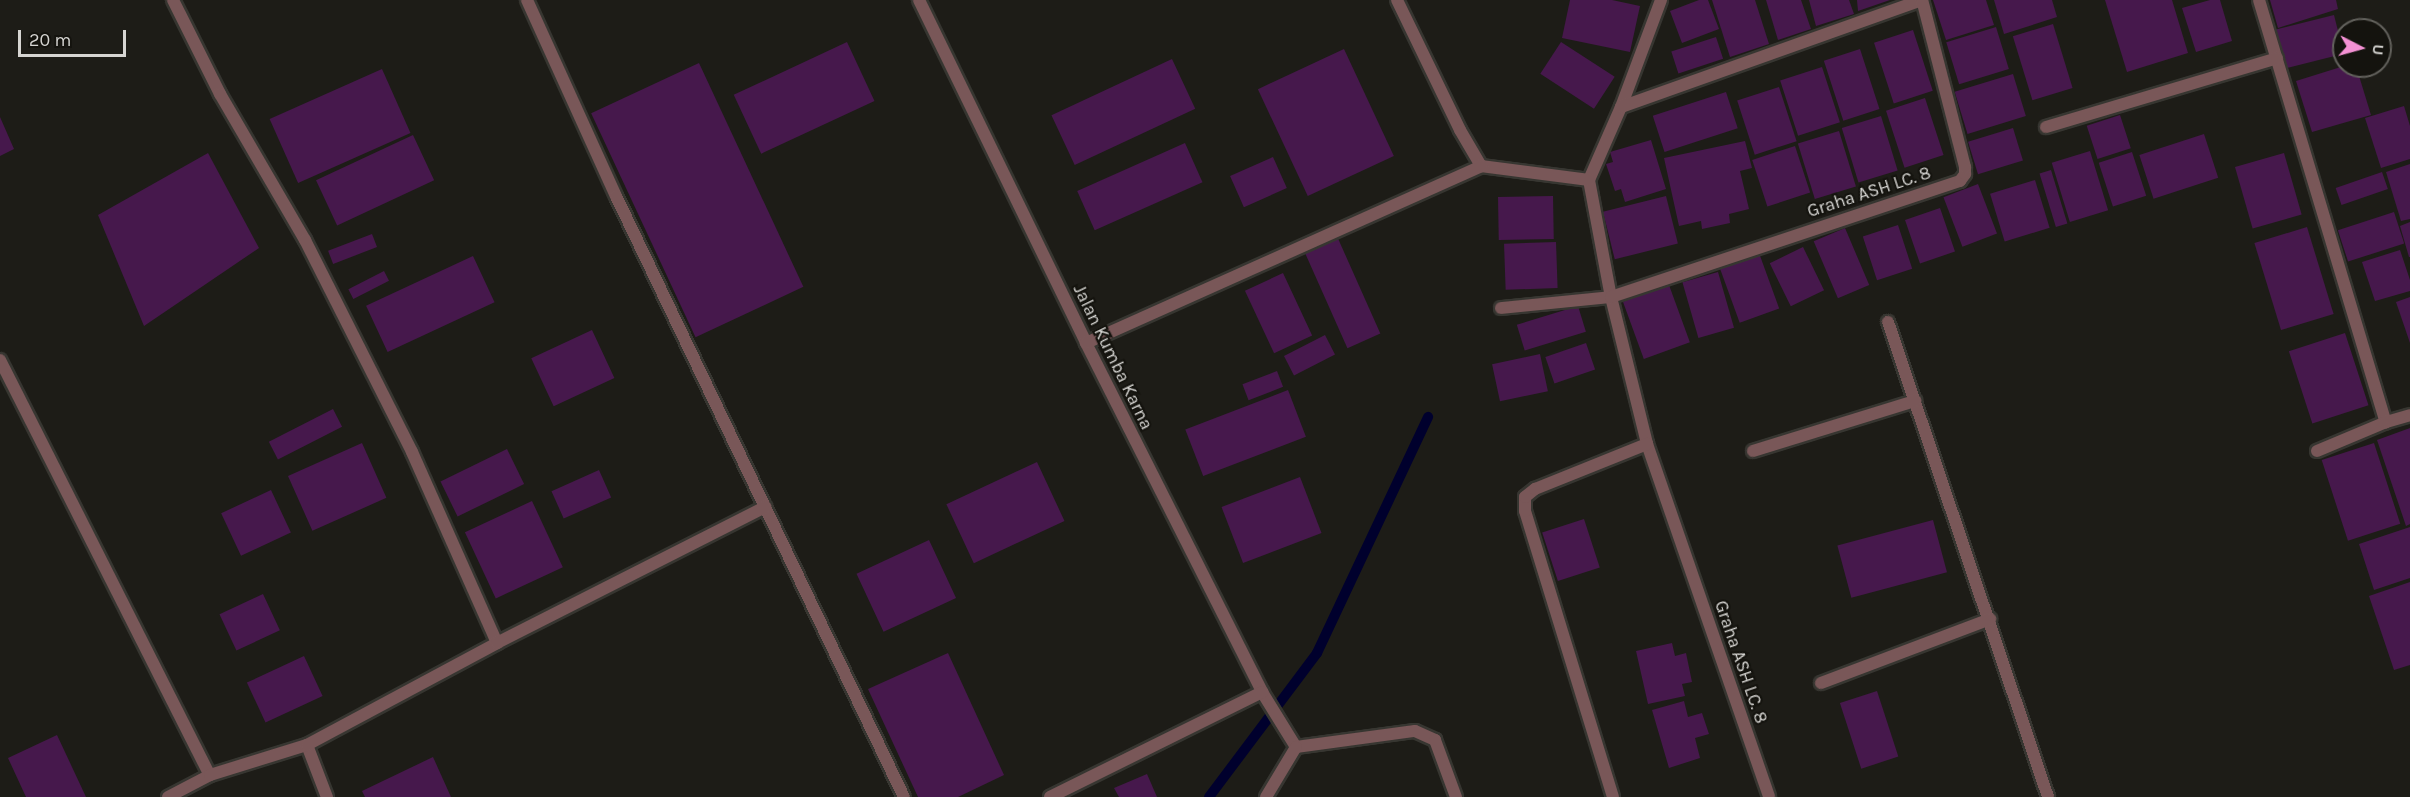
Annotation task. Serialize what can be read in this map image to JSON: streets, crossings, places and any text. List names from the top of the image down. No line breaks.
{"streets":{"street":["Graha ASH LC. 8","Jalan Kumba Karna"]},"scale_bar":"20 m","north":"right"}
